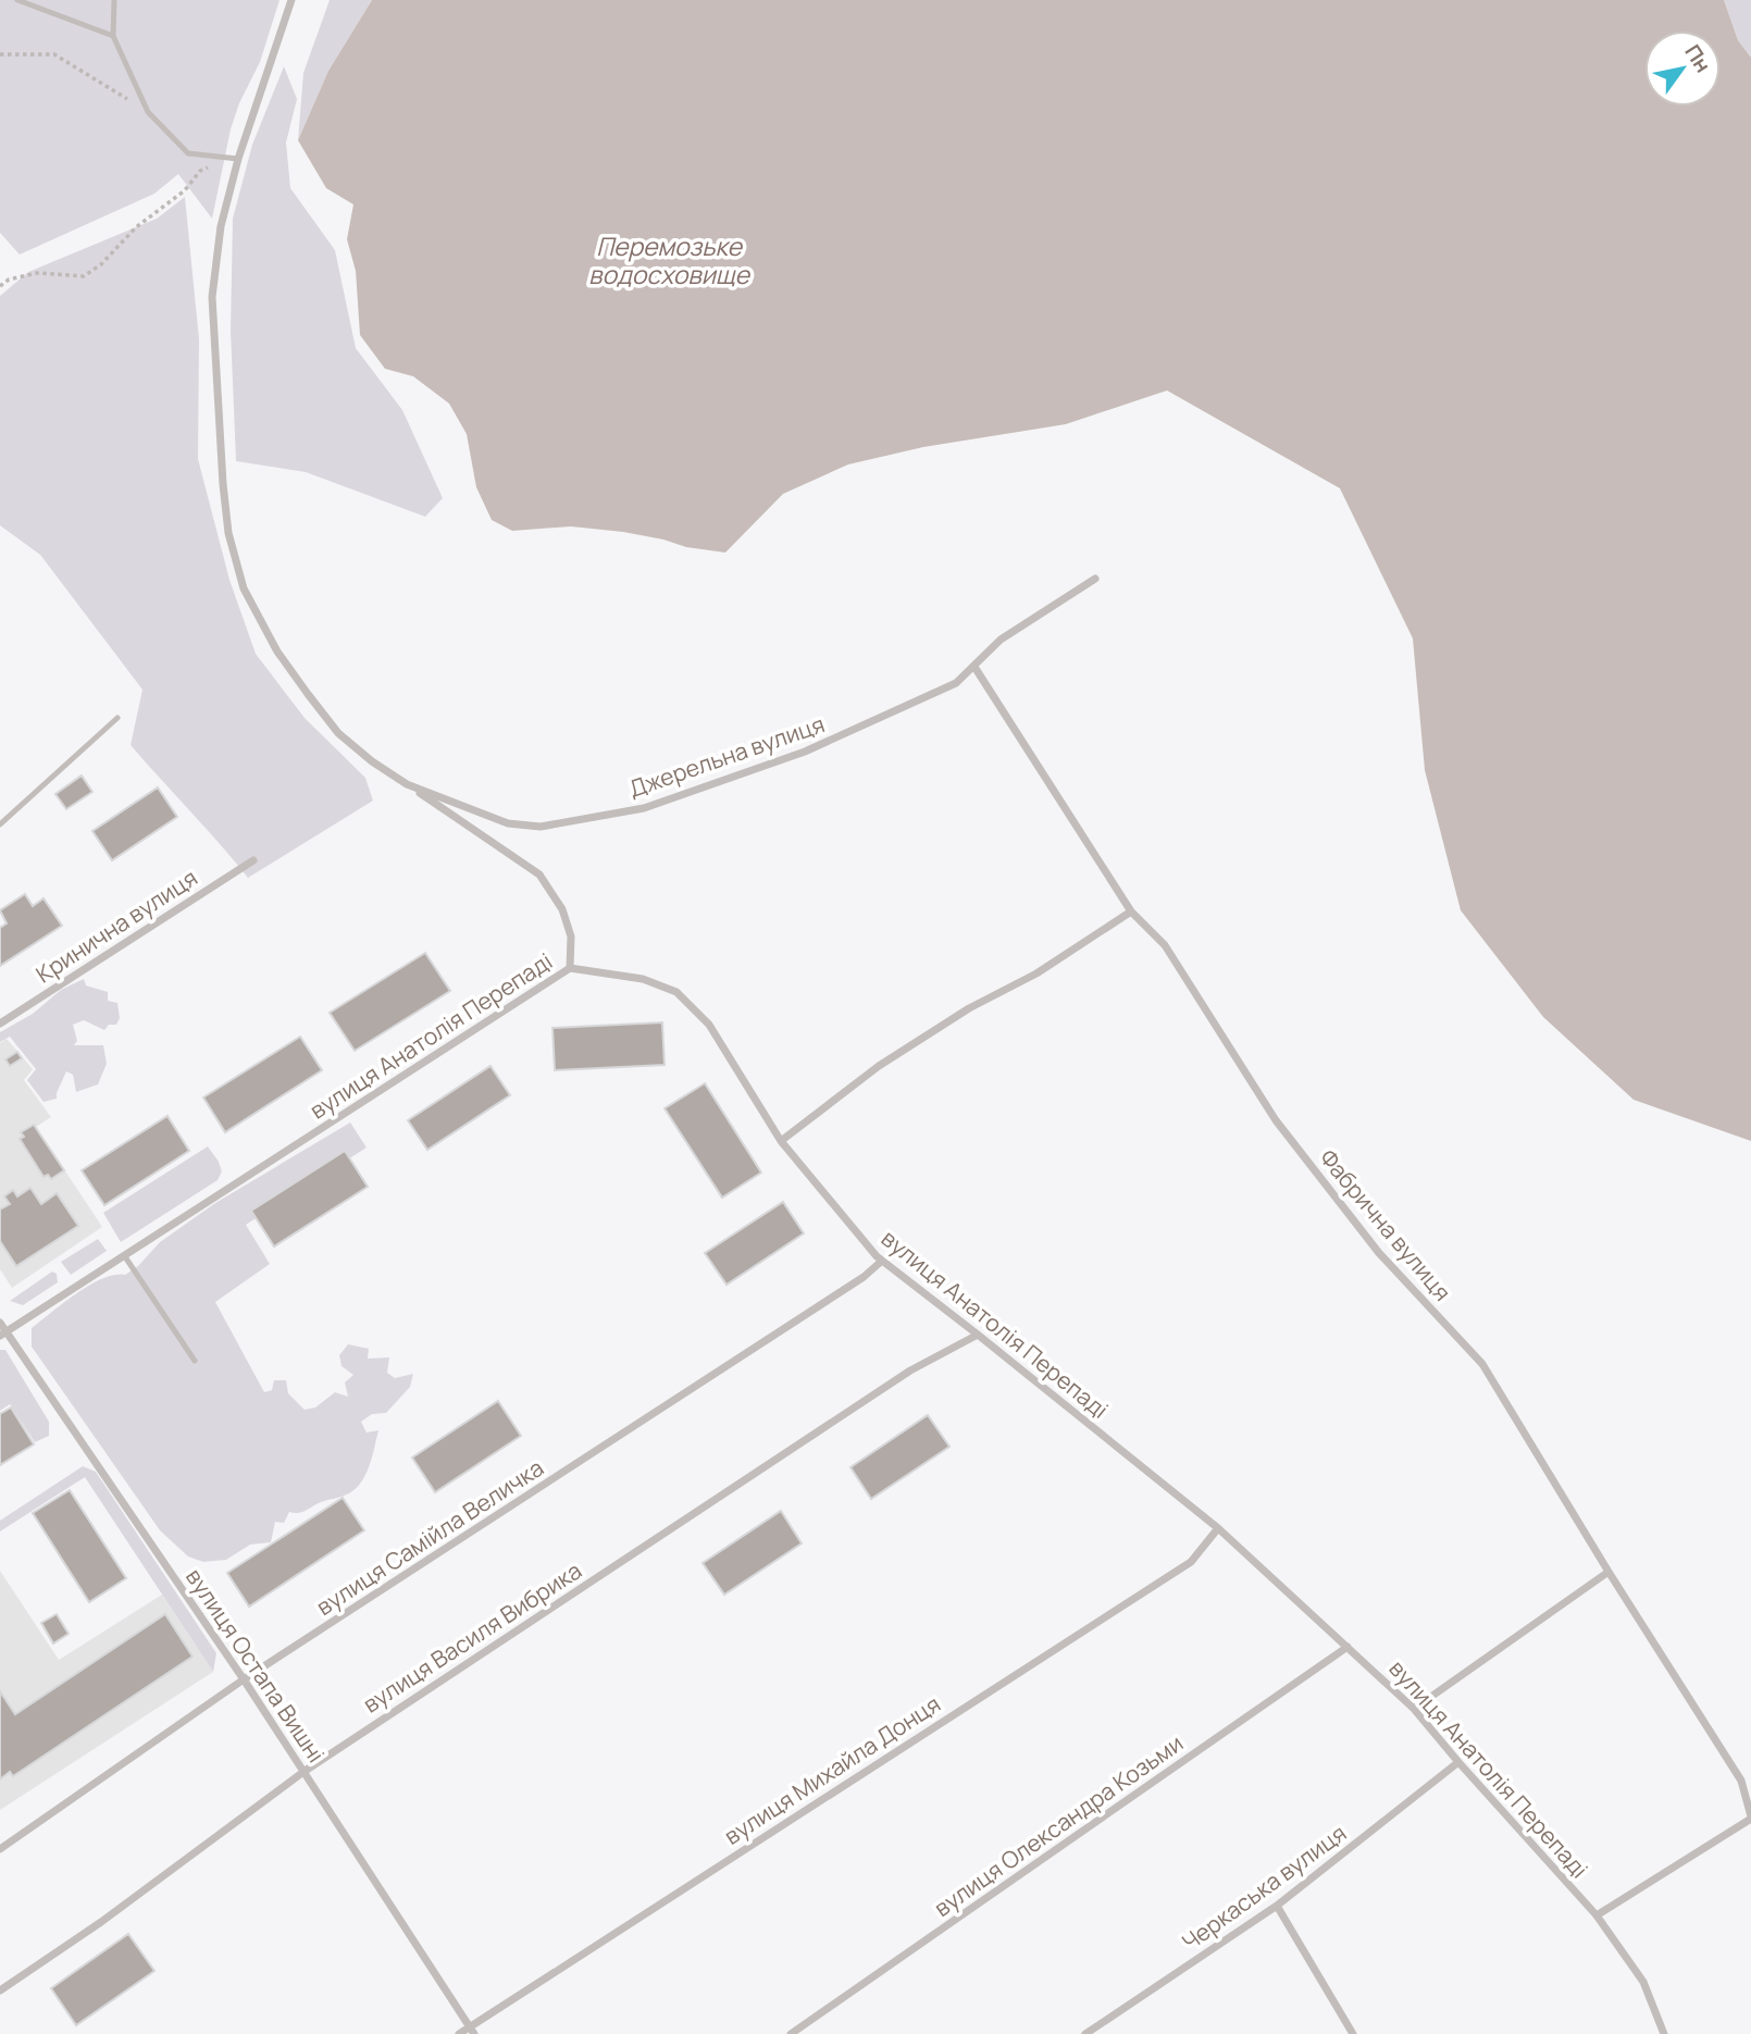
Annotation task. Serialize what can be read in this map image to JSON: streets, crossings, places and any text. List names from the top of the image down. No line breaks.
{"streets":{"street":["Джерельна вулиця","Кринична вулиця","вулиця Анатолія Перепаді","Фабрична вулиця","вулиця Самійла Величка","вулиця Василя Вибрика","вулиця Остапа Вишні","вулиця Михайла Донця","вулиця Олександра Козьми","Черкаська вулиця"]},"crossings":[["Джерельна вулиця","Фабрична вулиця"],["вулиця Анатолія Перепаді","вулиця Самійла Величка"],["вулиця Анатолія Перепаді","вулиця Василя Вибрика"],["вулиця Анатолія Перепаді","вулиця Остапа Вишні"],["вулиця Анатолія Перепаді","вулиця Михайла Донця"],["вулиця Анатолія Перепаді","вулиця Олександра Козьми"],["вулиця Анатолія Перепаді","Черкаська вулиця"],["вулиця Самійла Величка","вулиця Остапа Вишні"],["вулиця Василя Вибрика","вулиця Остапа Вишні"],["вулиця Остапа Вишні","вулиця Михайла Донця"]],"water":["Перемозьке водосховище"],"north":"top right"}
